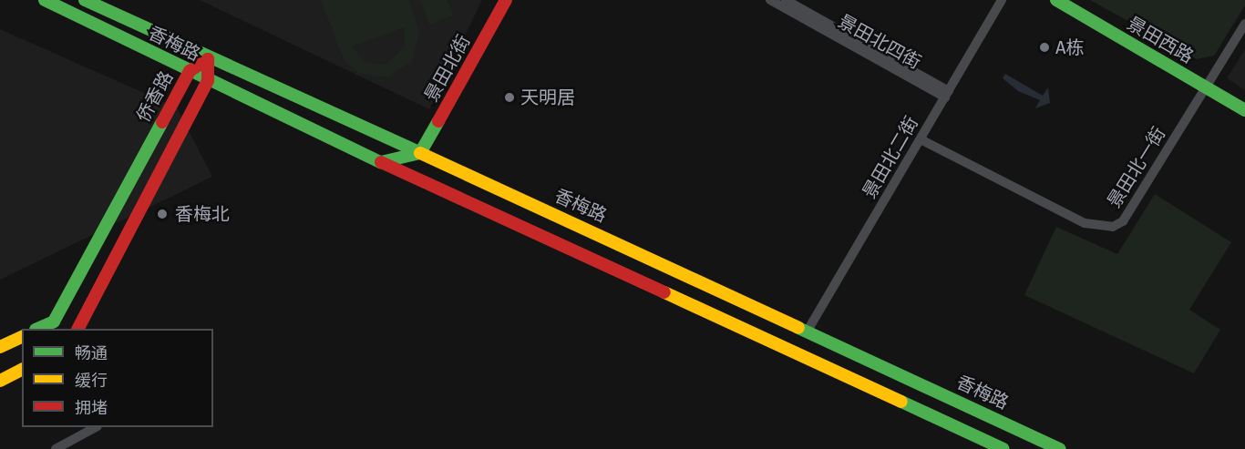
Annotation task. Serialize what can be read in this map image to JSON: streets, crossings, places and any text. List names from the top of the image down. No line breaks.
{"streets":{"main road":["景田西路","香梅路","景田北街","侨香路"],"street":["景田北四街","景田北二街","景田北一街"]},"crossings":[["景田西路","景田北一街"],["景田北四街","景田北二街"],["香梅路","景田北街"],["香梅路","侨香路"],["香梅路","景田北二街"],["景田北二街","景田北一街"]],"places":["A栋","天明居","香梅北"],"legend":["畅通","缓行","拥堵"]}
